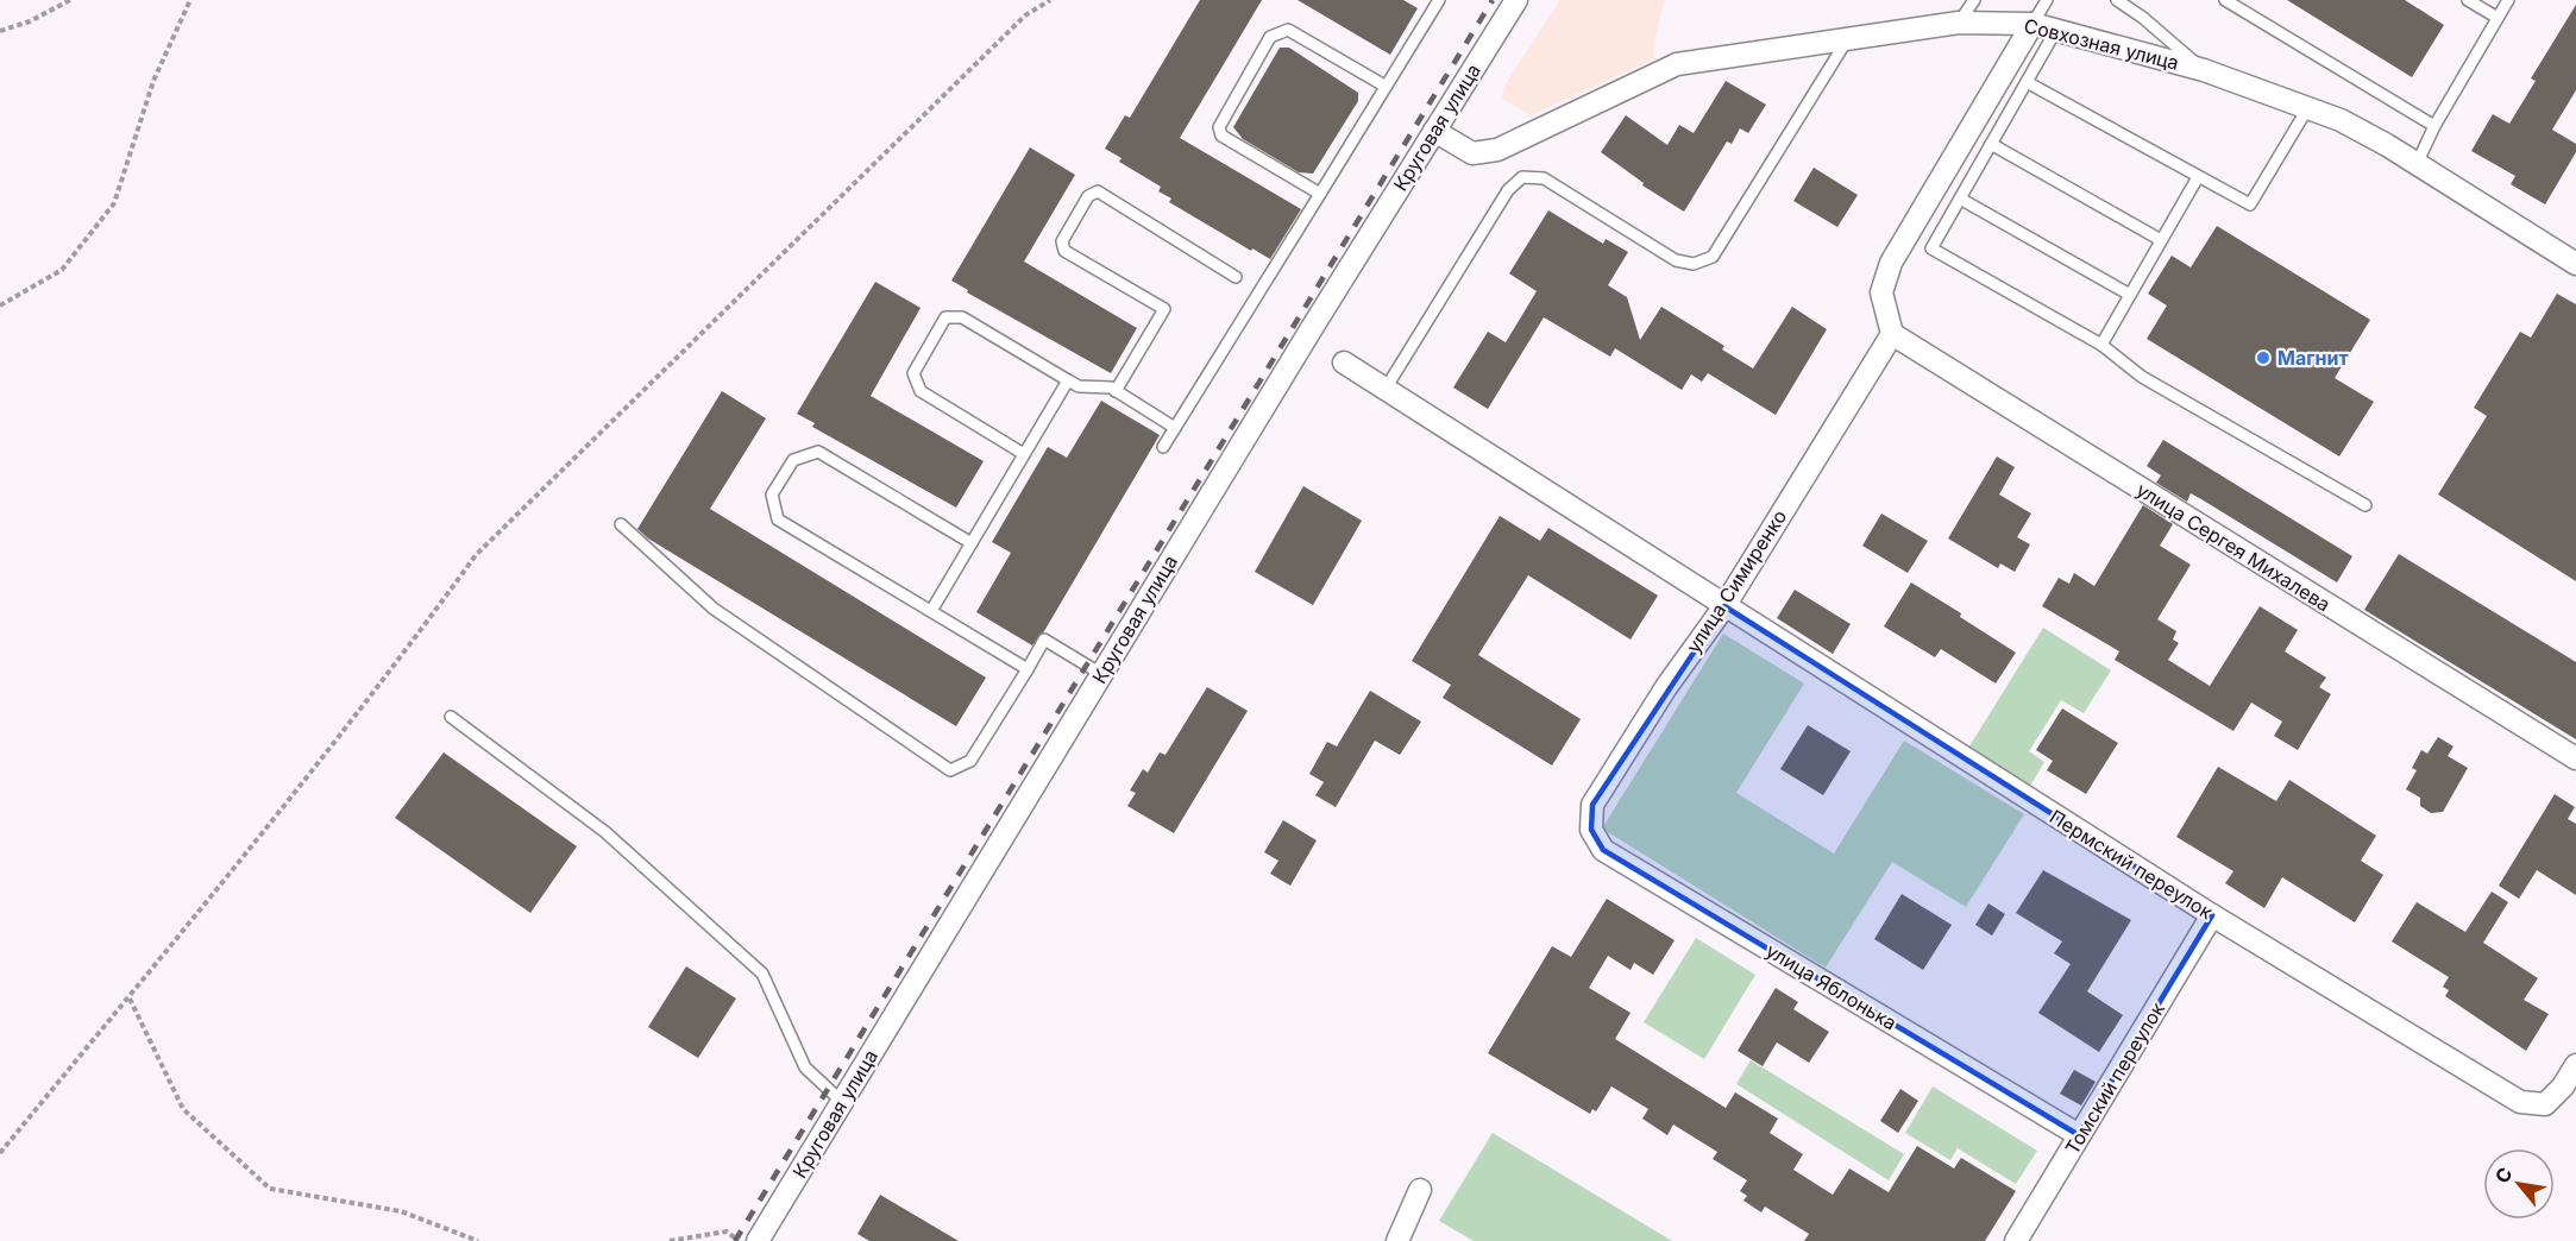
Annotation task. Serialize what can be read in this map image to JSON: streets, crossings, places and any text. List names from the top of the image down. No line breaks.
{"streets":{"street":["Совхозная улица","Круговая улица","улица Сергея Михалева","улица Симиренко","Пермский переулок","улица Яблонька","Томский переулок"]},"crossings":[["Совхозная улица","Круговая улица"],["улица Сергея Михалева","улица Симиренко"],["улица Симиренко","Пермский переулок"],["улица Симиренко","улица Яблонька"],["Пермский переулок","Томский переулок"],["улица Яблонька","Томский переулок"]],"places":["Магнит"],"north":"top left"}
